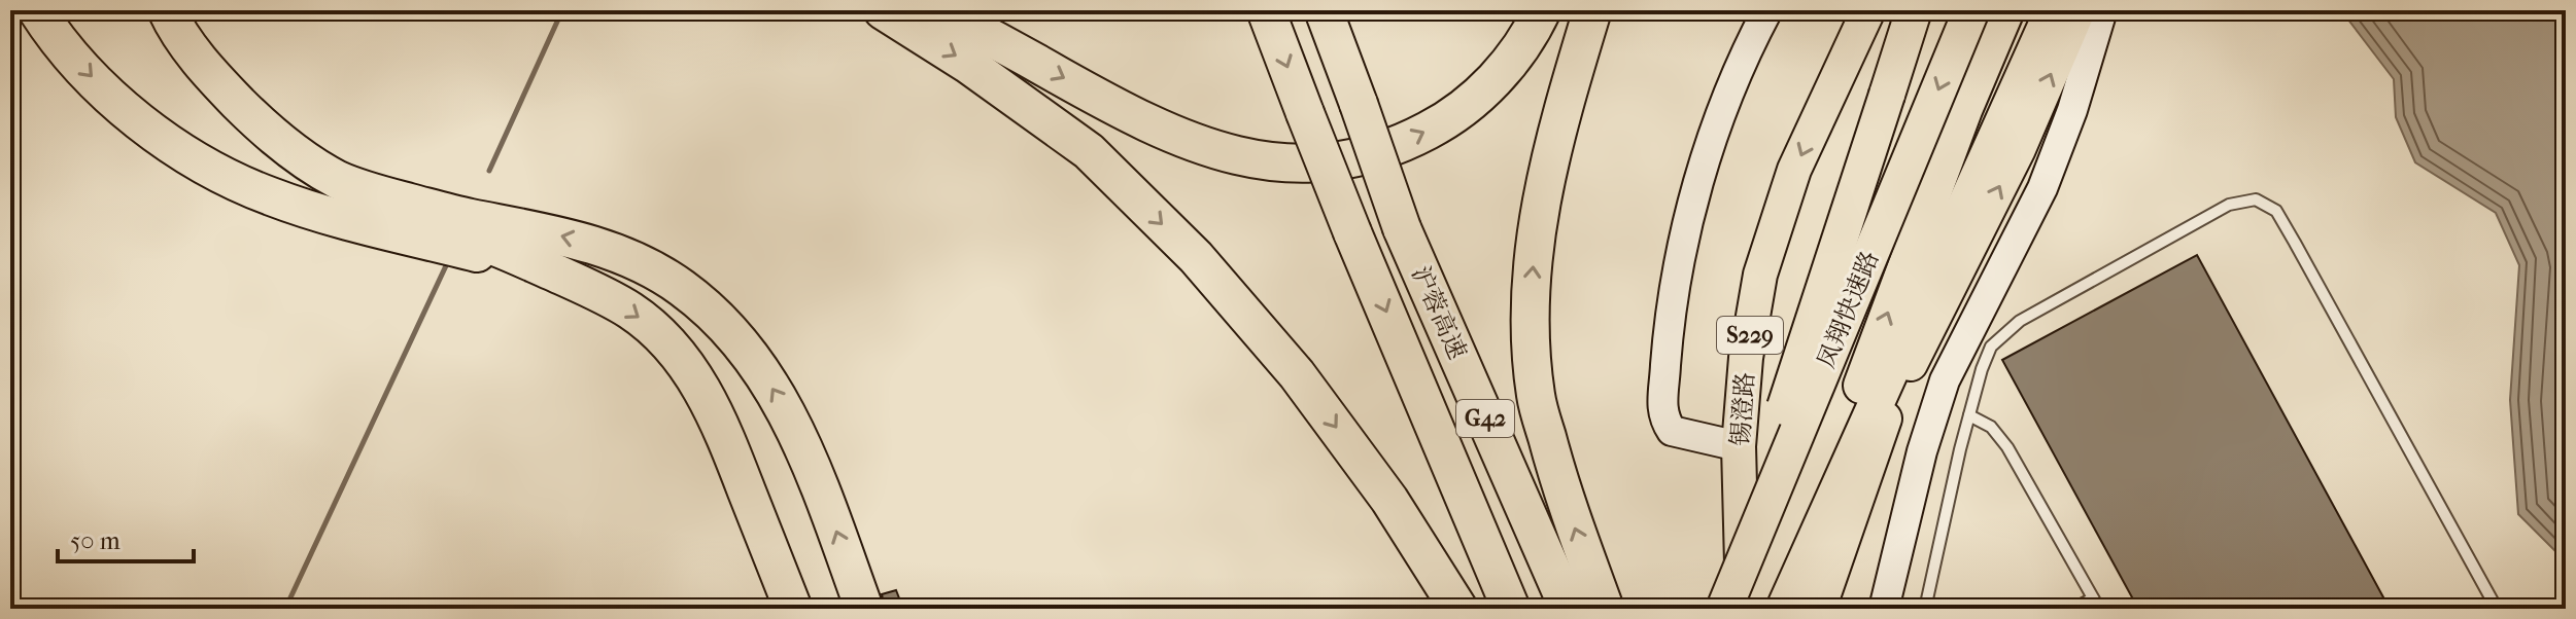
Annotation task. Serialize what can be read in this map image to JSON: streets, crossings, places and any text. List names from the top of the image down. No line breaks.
{"streets":{"highway":["凤翔快速路","沪蓉高速","G42"],"main road":["S229","锡澄路"]},"scale_bar":"50 m"}
